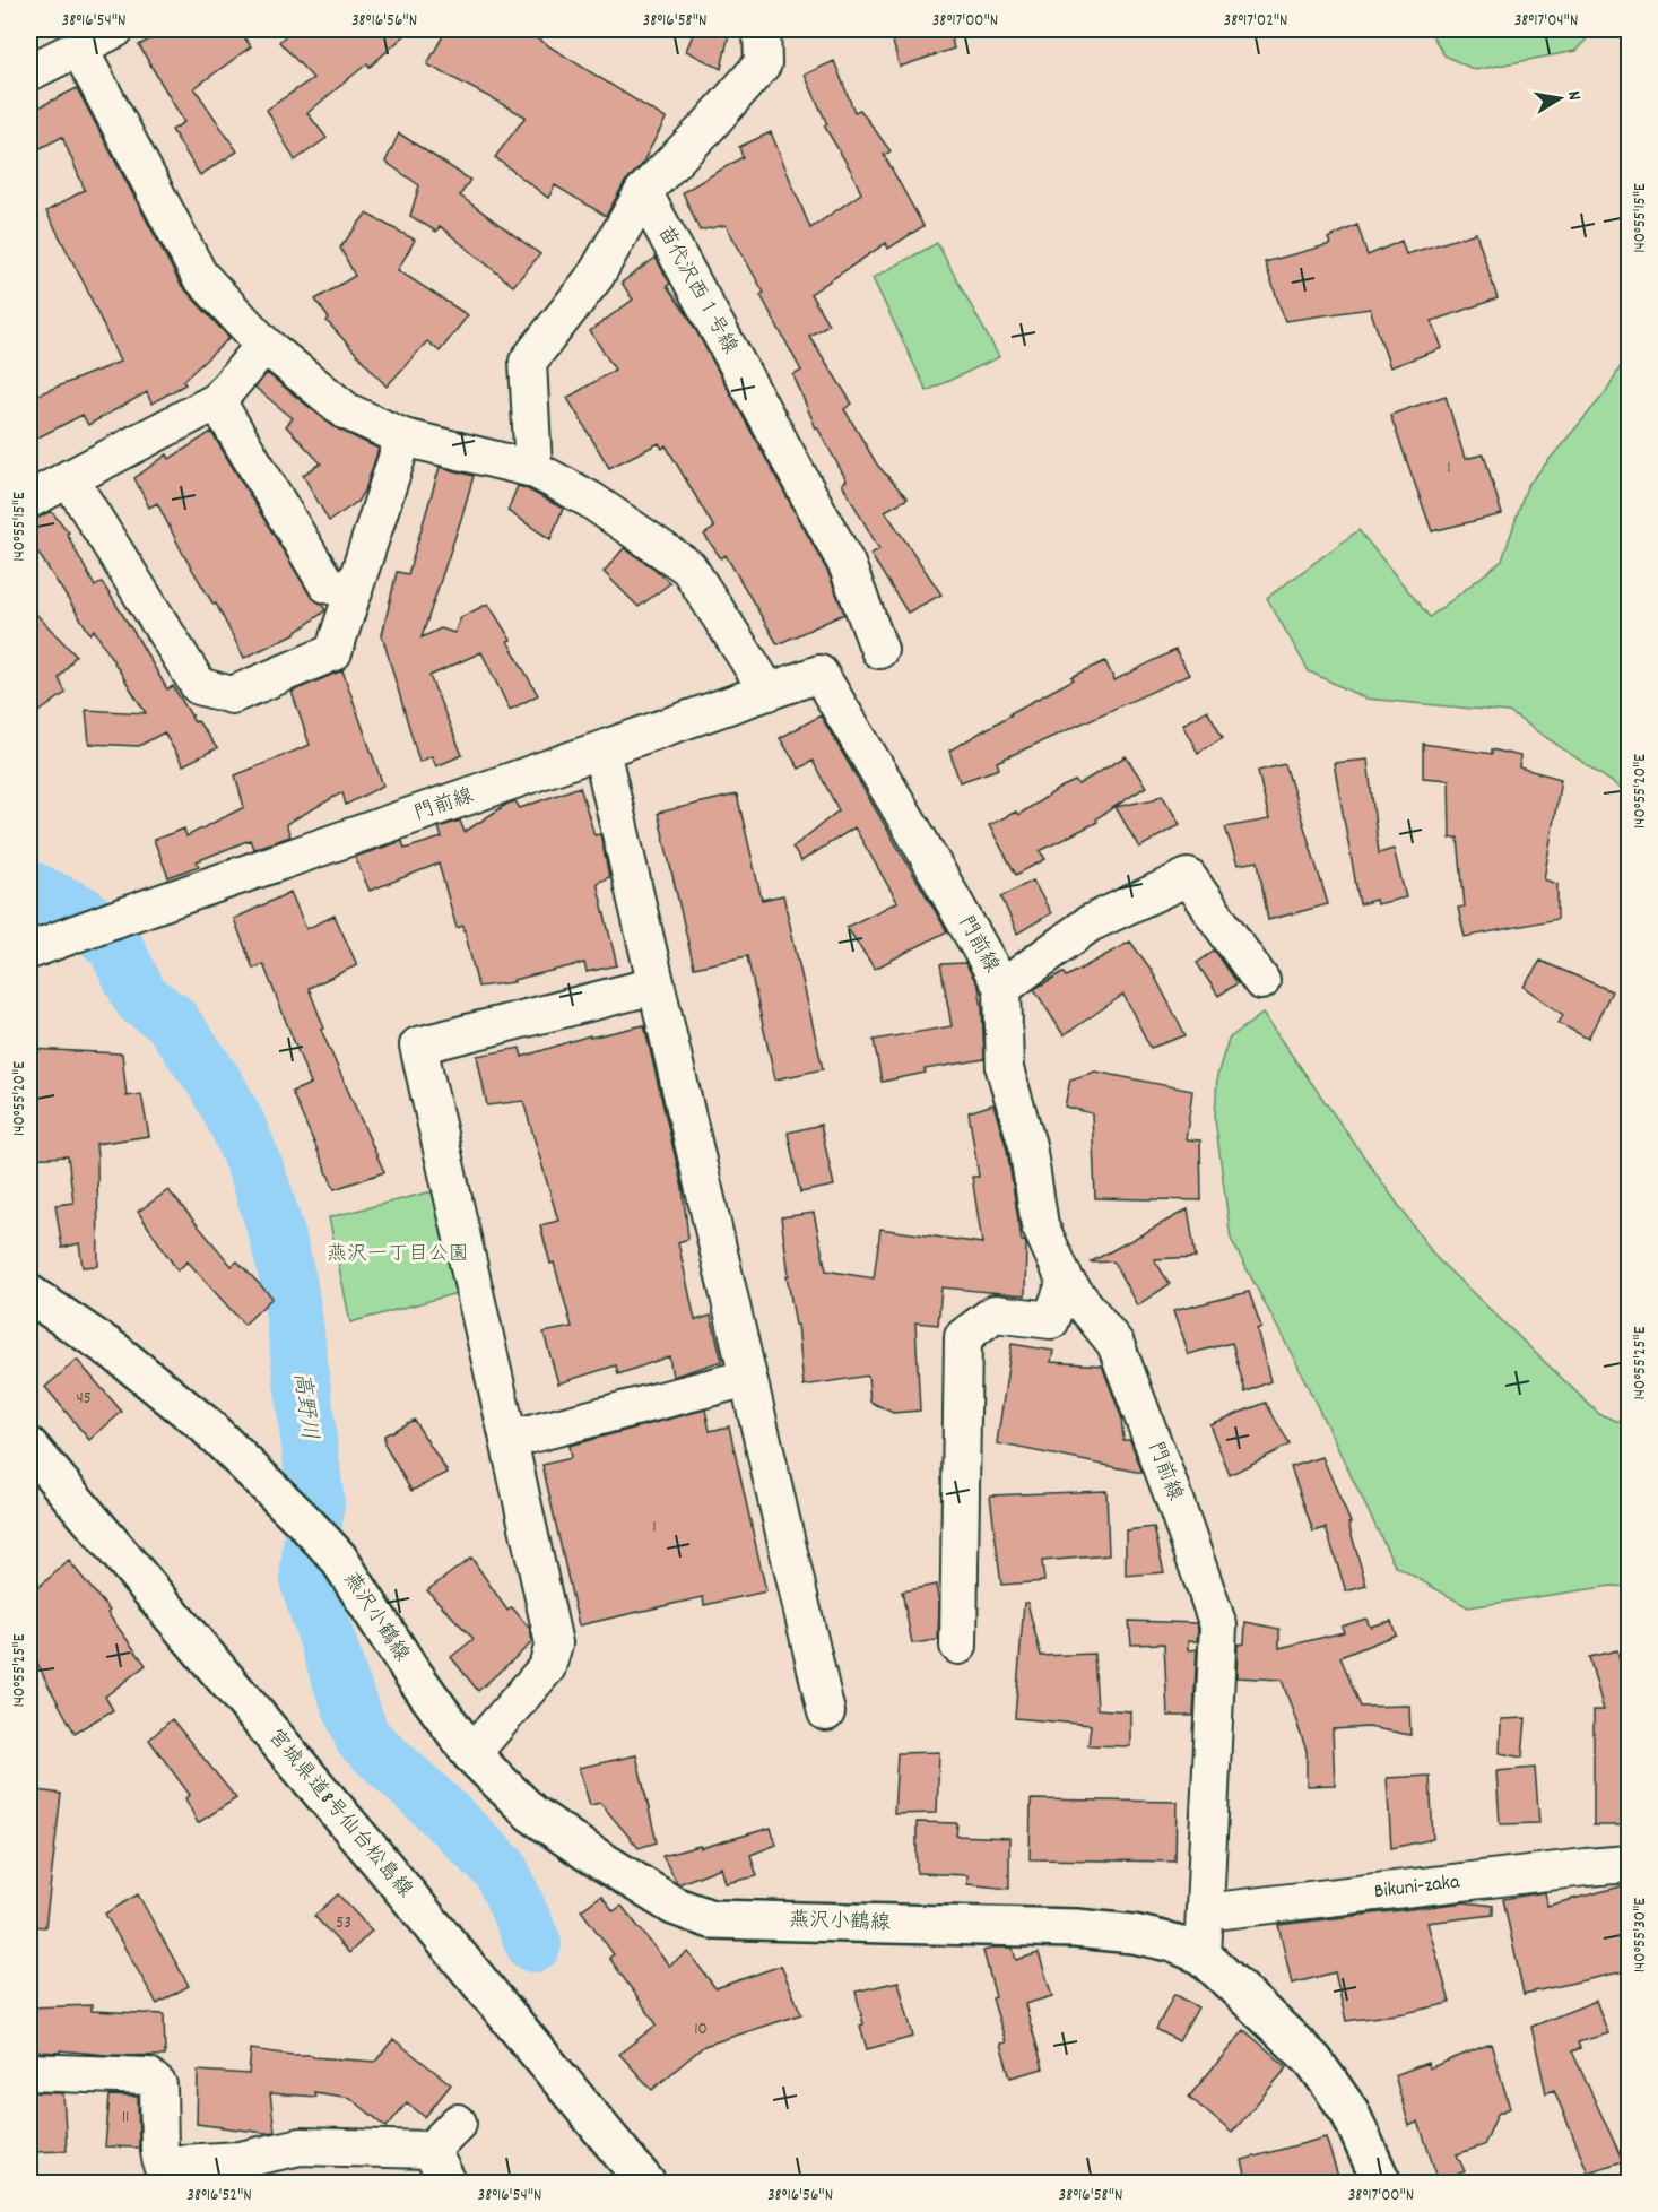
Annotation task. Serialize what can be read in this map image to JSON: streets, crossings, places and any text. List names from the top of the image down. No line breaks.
{"streets":{"street":["苗代沢西１号線","門前線","燕沢小鶴線","宮城県道8号仙台松島線","Bikuni-zaka"]},"crossings":[["門前線","燕沢小鶴線"],["門前線","Bikuni-zaka"]],"water":["高野川"],"parks":["燕沢一丁目公園"],"house_numbers":["1","45","1","53","10","11"],"north":"right","coordinates":["38°16'54\"N","38°16'56\"N","38°16'58\"N","38°17'00\"N","38°17'02\"N","38°17'04\"N","140°55'15\"E","140°55'20\"E","140°55'25\"E","140°55'30\"E","38°16'52\"N"]}
